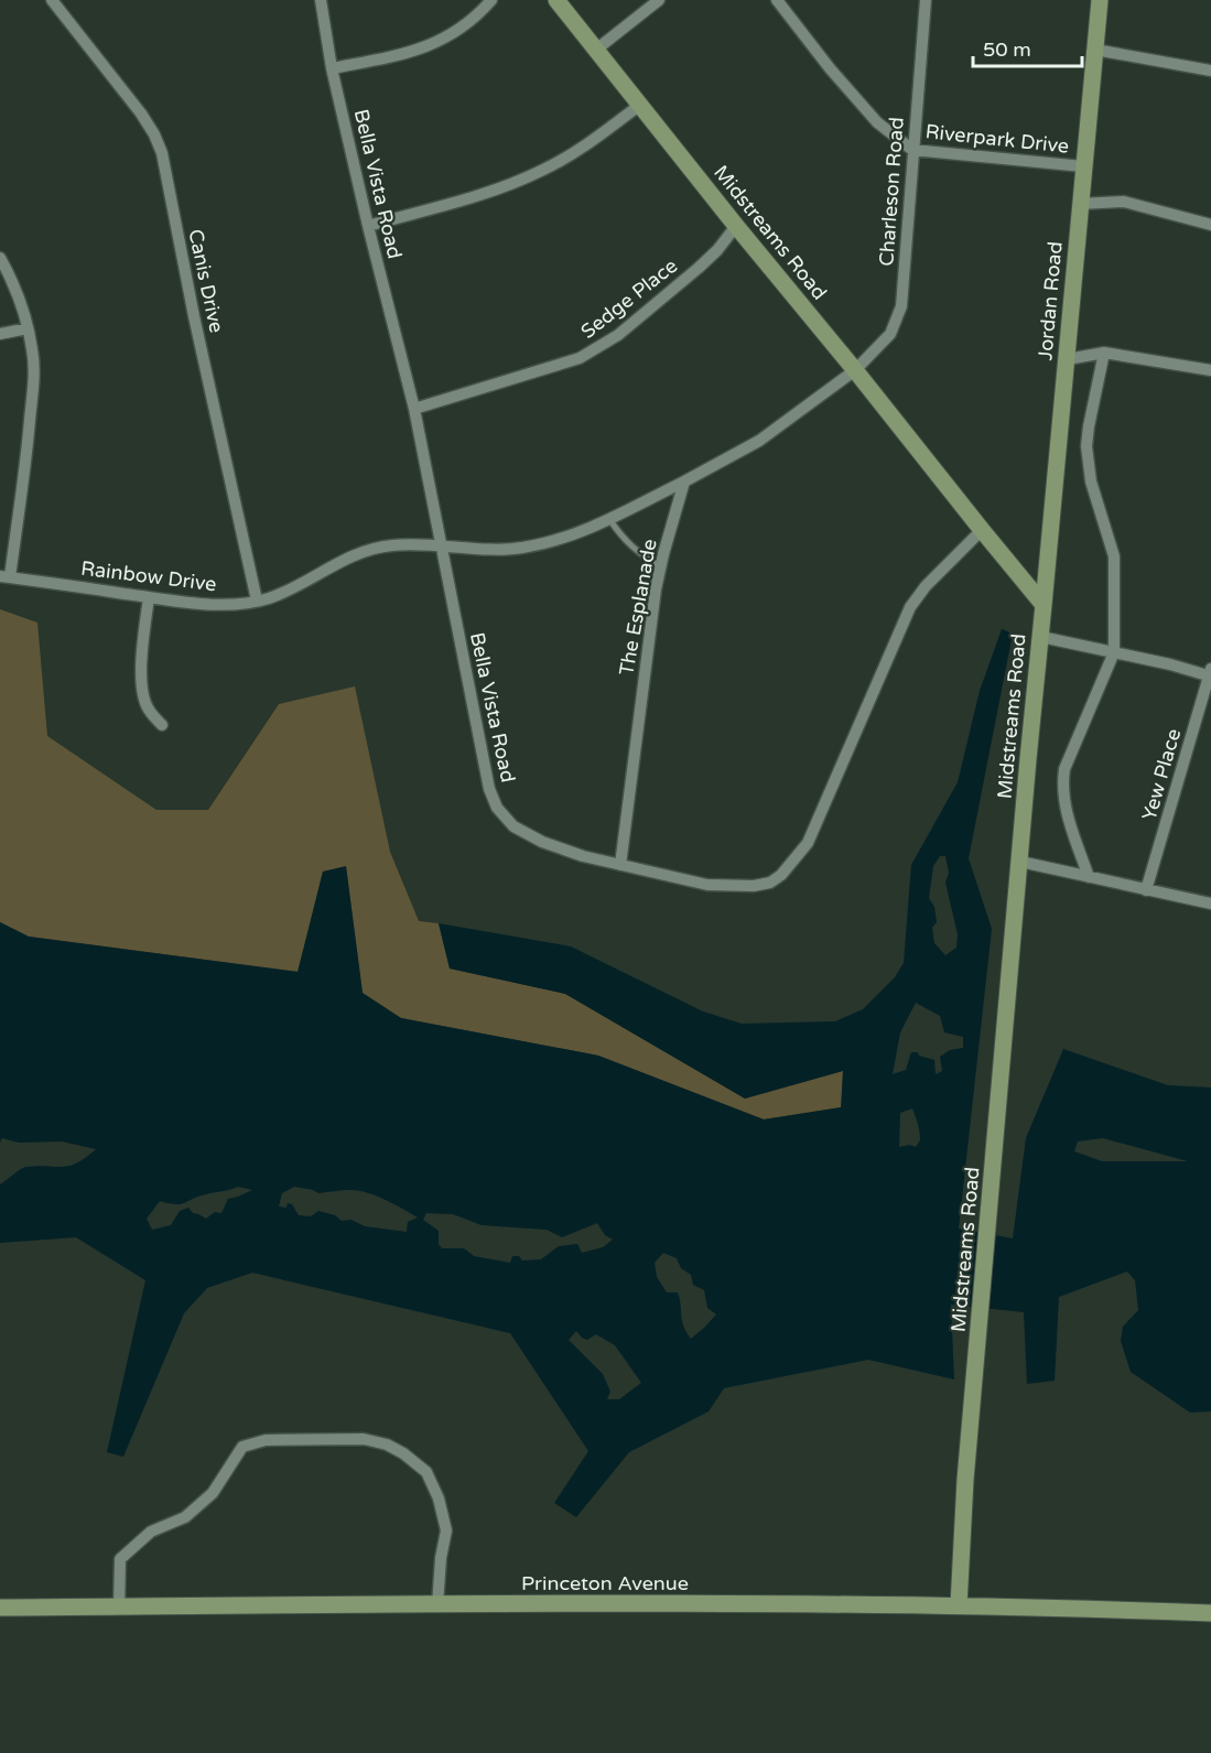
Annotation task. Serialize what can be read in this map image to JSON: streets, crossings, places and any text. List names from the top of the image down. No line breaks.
{"streets":{"street":["Riverpark Drive","Bella Vista Road","Charleson Road","Midstreams Road","Canis Drive","Sedge Place","Jordan Road","Rainbow Drive","The Esplanade","Yew Place","Princeton Avenue"]},"crossings":[["Riverpark Drive","Charleson Road"],["Riverpark Drive","Jordan Road"],["Bella Vista Road","Midstreams Road"],["Bella Vista Road","Sedge Place"],["Bella Vista Road","Rainbow Drive"],["Bella Vista Road","The Esplanade"],["Charleson Road","Midstreams Road"],["Midstreams Road","Sedge Place"],["Midstreams Road","Jordan Road"],["Midstreams Road","Princeton Avenue"],["Canis Drive","Rainbow Drive"],["Rainbow Drive","The Esplanade"]],"scale_bar":"50 m"}
